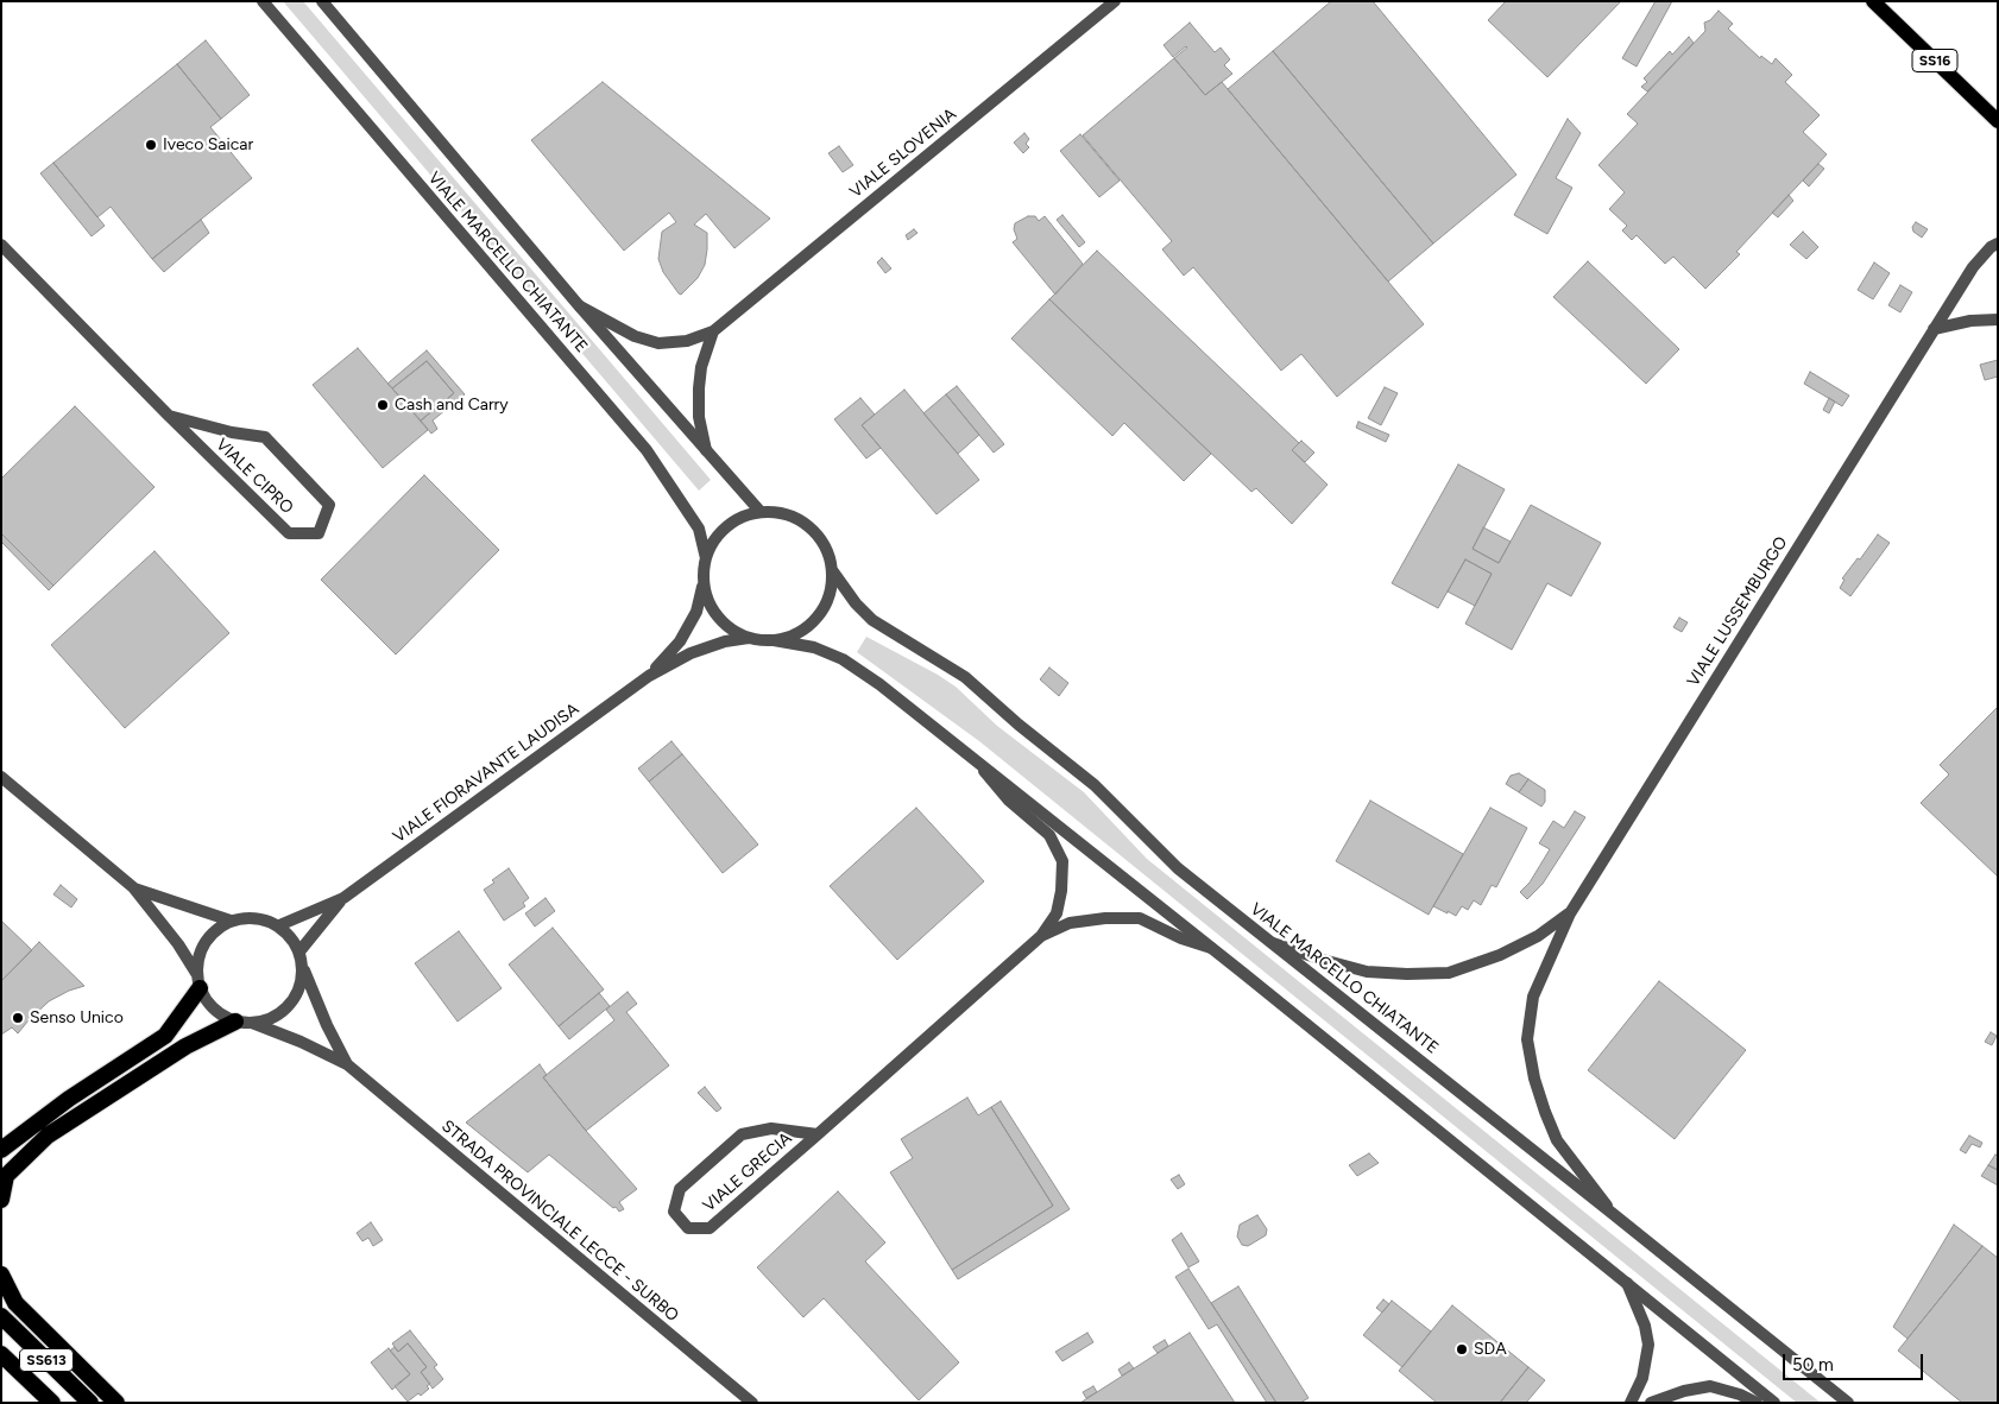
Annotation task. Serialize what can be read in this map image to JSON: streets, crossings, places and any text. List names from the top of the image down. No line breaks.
{"streets":{"highway":["SS613"],"main road":["SS16"],"street":["VIALE SLOVENIA","VIALE MARCELLO CHIATANTE","VIALE CIPRO","VIALE LUSSEMBURGO","VIALE FIORAVANTE LAUDISA","VIALE GRECIA","STRADA PROVINCIALE LECCE - SURBO"]},"crossings":[["VIALE SLOVENIA","VIALE MARCELLO CHIATANTE"],["VIALE MARCELLO CHIATANTE","VIALE LUSSEMBURGO"],["VIALE MARCELLO CHIATANTE","VIALE FIORAVANTE LAUDISA"],["VIALE MARCELLO CHIATANTE","VIALE GRECIA"],["VIALE FIORAVANTE LAUDISA","STRADA PROVINCIALE LECCE - SURBO"]],"places":["Iveco Saicar","Cash and Carry","Senso Unico","SDA"],"scale_bar":"50 m"}
